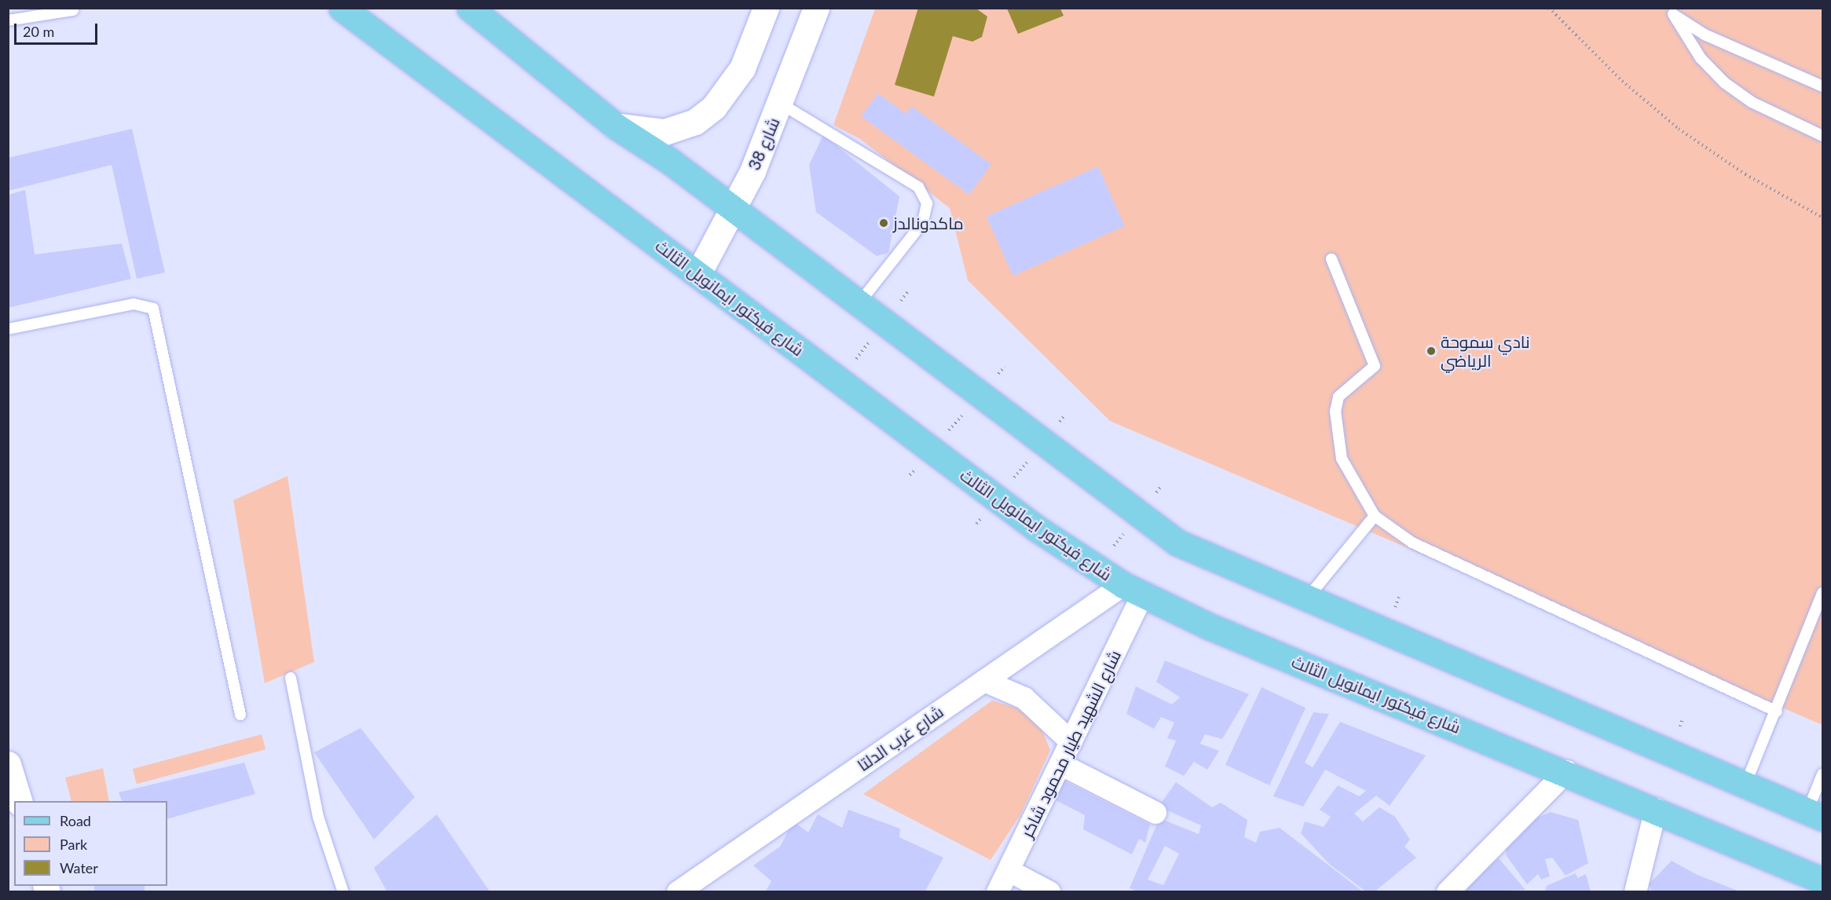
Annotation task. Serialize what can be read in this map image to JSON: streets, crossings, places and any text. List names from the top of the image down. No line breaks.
{"streets":{"main road":["شارع فيكتور ايمانويل الثالث"],"street":["شارع 38","شارع غرب الدلتا","شارع الشهيد طيار محمود شاكر"]},"crossings":[["شارع 38","شارع فيكتور ايمانويل الثالث"],["شارع فيكتور ايمانويل الثالث","شارع غرب الدلتا"],["شارع فيكتور ايمانويل الثالث","شارع الشهيد طيار محمود شاكر"],["شارع غرب الدلتا","شارع الشهيد طيار محمود شاكر"]],"places":["ماكدونالدز","نادي سموحة الرياضي"],"legend":["Road","Park","Water"],"scale_bar":"20 m"}
